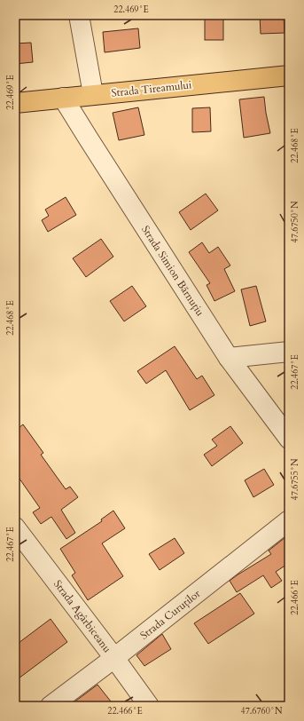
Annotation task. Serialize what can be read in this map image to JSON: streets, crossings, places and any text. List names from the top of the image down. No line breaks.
{"streets":{"main road":["Strada Tireamului"],"street":["Strada Simion Bărnuțiu","Strada Curuților","Strada Agârbiceanu"]},"crossings":[["Strada Tireamului","Strada Simion Bărnuțiu"],["Strada Curuților","Strada Agârbiceanu"]],"coordinates":["22.469°E","22.468°E","47.6750°N","22.467°E","47.6755°N","22.466°E","47.6760°N"]}
